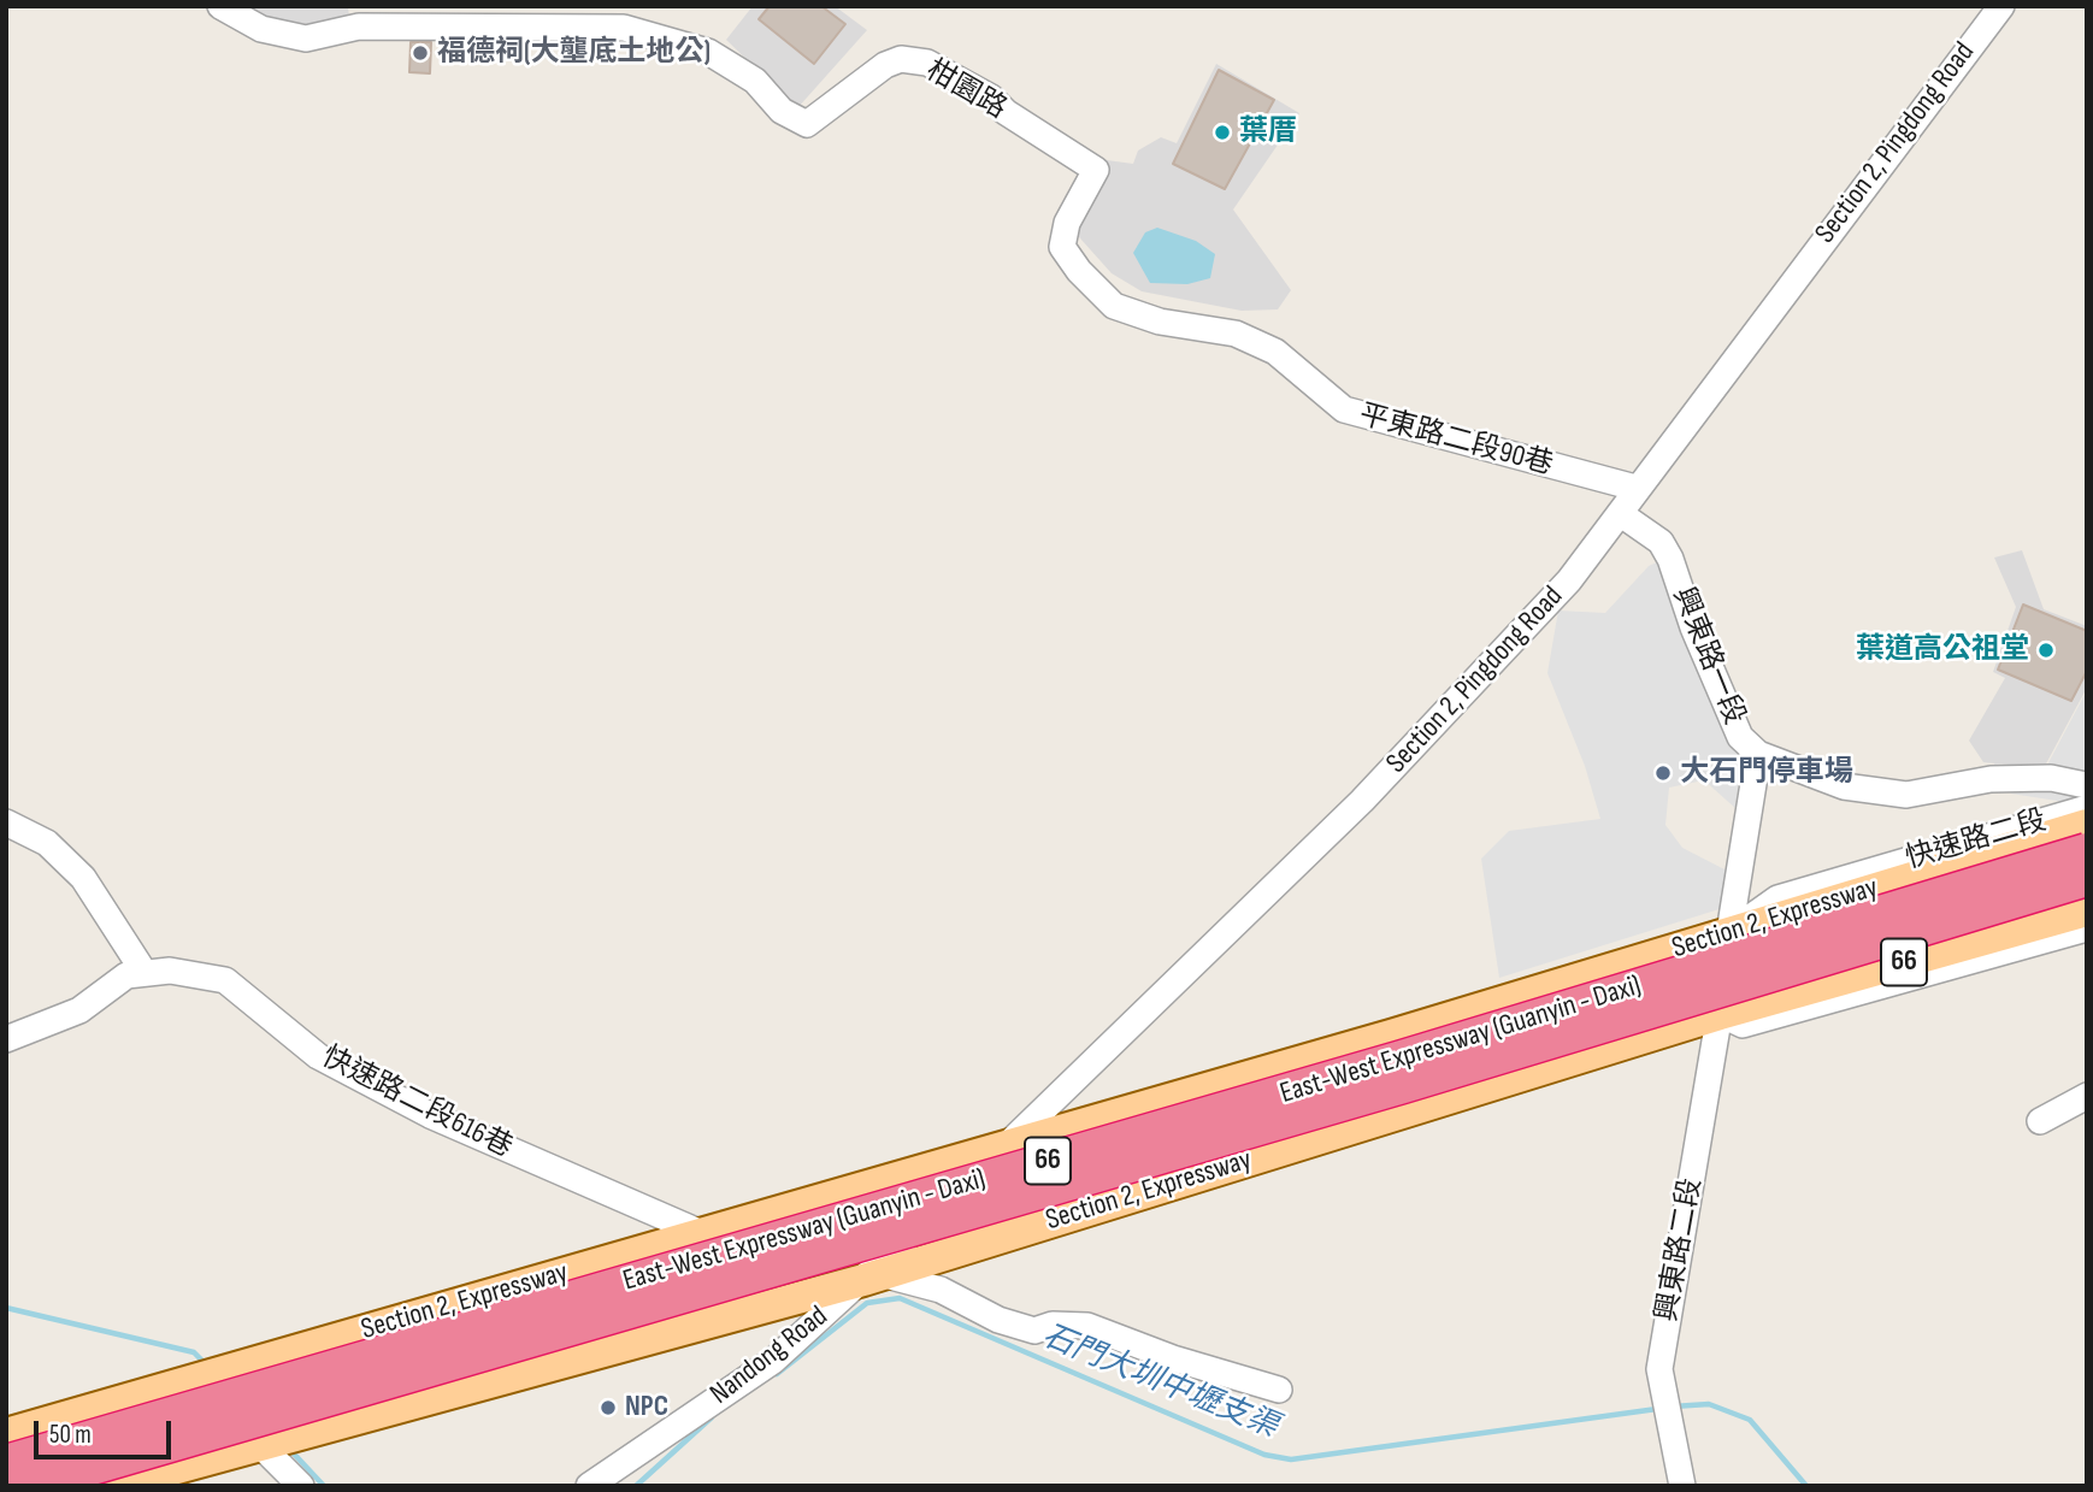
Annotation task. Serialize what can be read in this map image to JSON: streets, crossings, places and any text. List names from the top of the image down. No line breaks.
{"streets":{"highway":["66","East-West Expressway (Guanyin - Daxi)"],"main road":["Section 2, Expressway"],"street":["柑園路","Section 2, Pingdong Road","平東路二段90巷","興東路一段","快速路二段","快速路二段616巷","興東路二段","Nandong Road"]},"crossings":[["柑園路","平東路二段90巷"],["Section 2, Pingdong Road","平東路二段90巷"],["Section 2, Pingdong Road","興東路一段"],["Section 2, Pingdong Road","Section 2, Expressway"],["Section 2, Pingdong Road","Nandong Road"],["興東路一段","快速路二段"],["興東路一段","Section 2, Expressway"],["興東路一段","興東路二段"],["快速路二段","Section 2, Expressway"],["Section 2, Expressway","快速路二段616巷"],["Section 2, Expressway","興東路二段"],["Section 2, Expressway","Nandong Road"]],"water":["石門大圳中壢支渠"],"places":["福德祠(大壟底土地公)","葉厝","葉道高公祖堂","大石門停車場","NPC"],"scale_bar":"50 m"}
